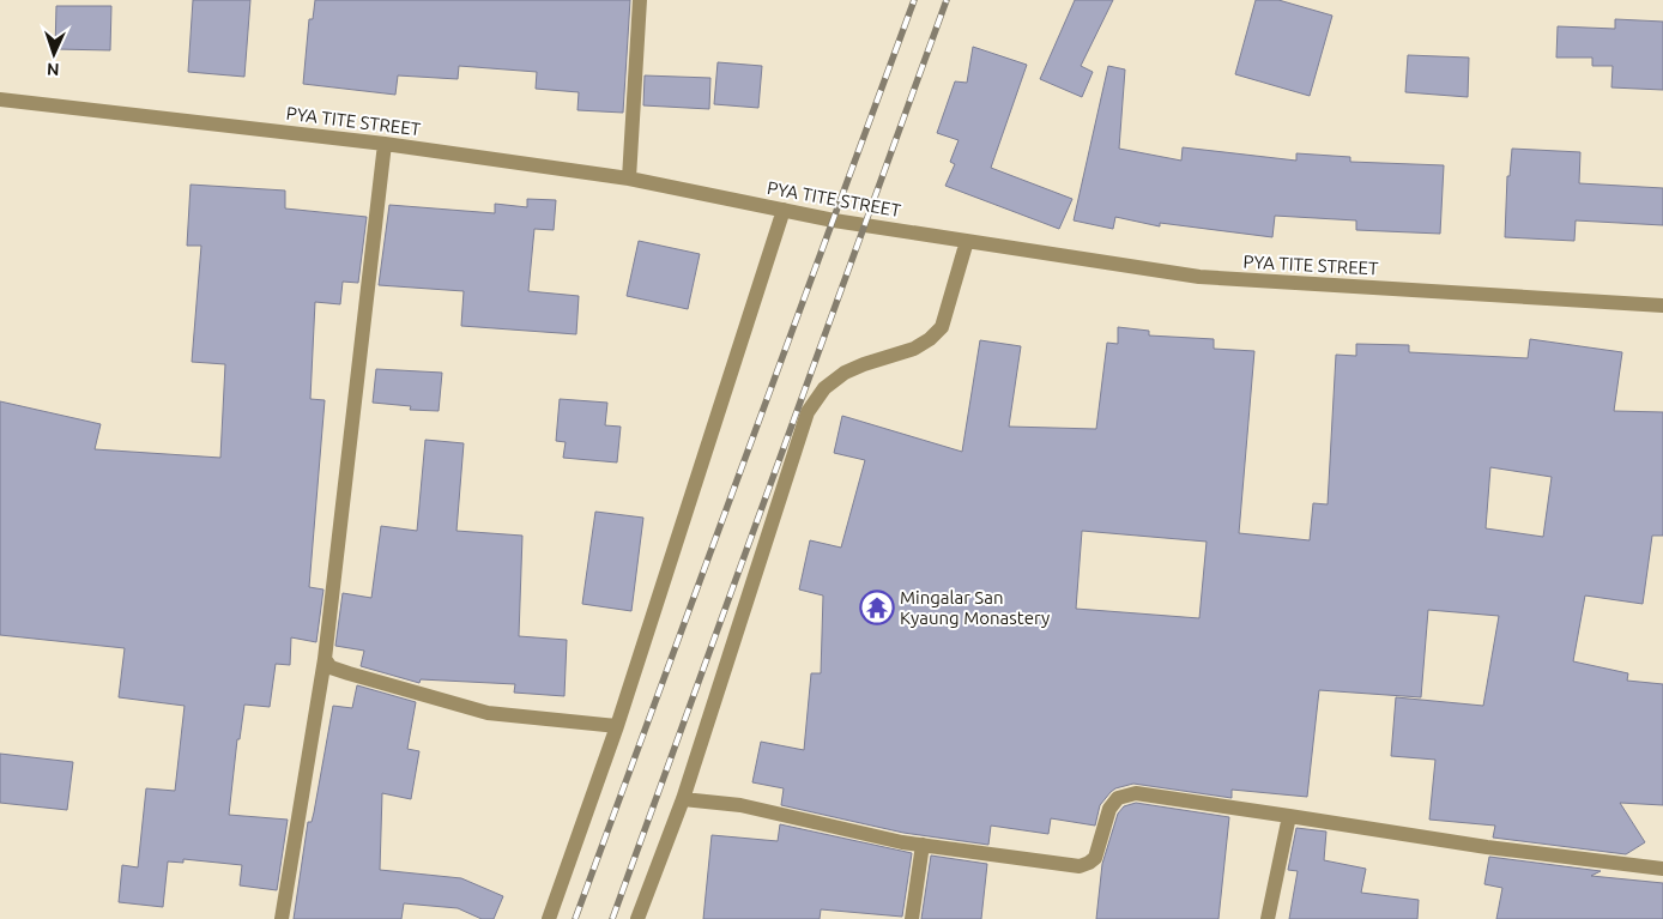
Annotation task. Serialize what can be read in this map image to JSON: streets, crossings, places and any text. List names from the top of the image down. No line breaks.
{"streets":{"street":["PYA TITE STREET"]},"places":{"temple":["Mingalar San Kyaung Monastery"]},"north":"bottom"}
